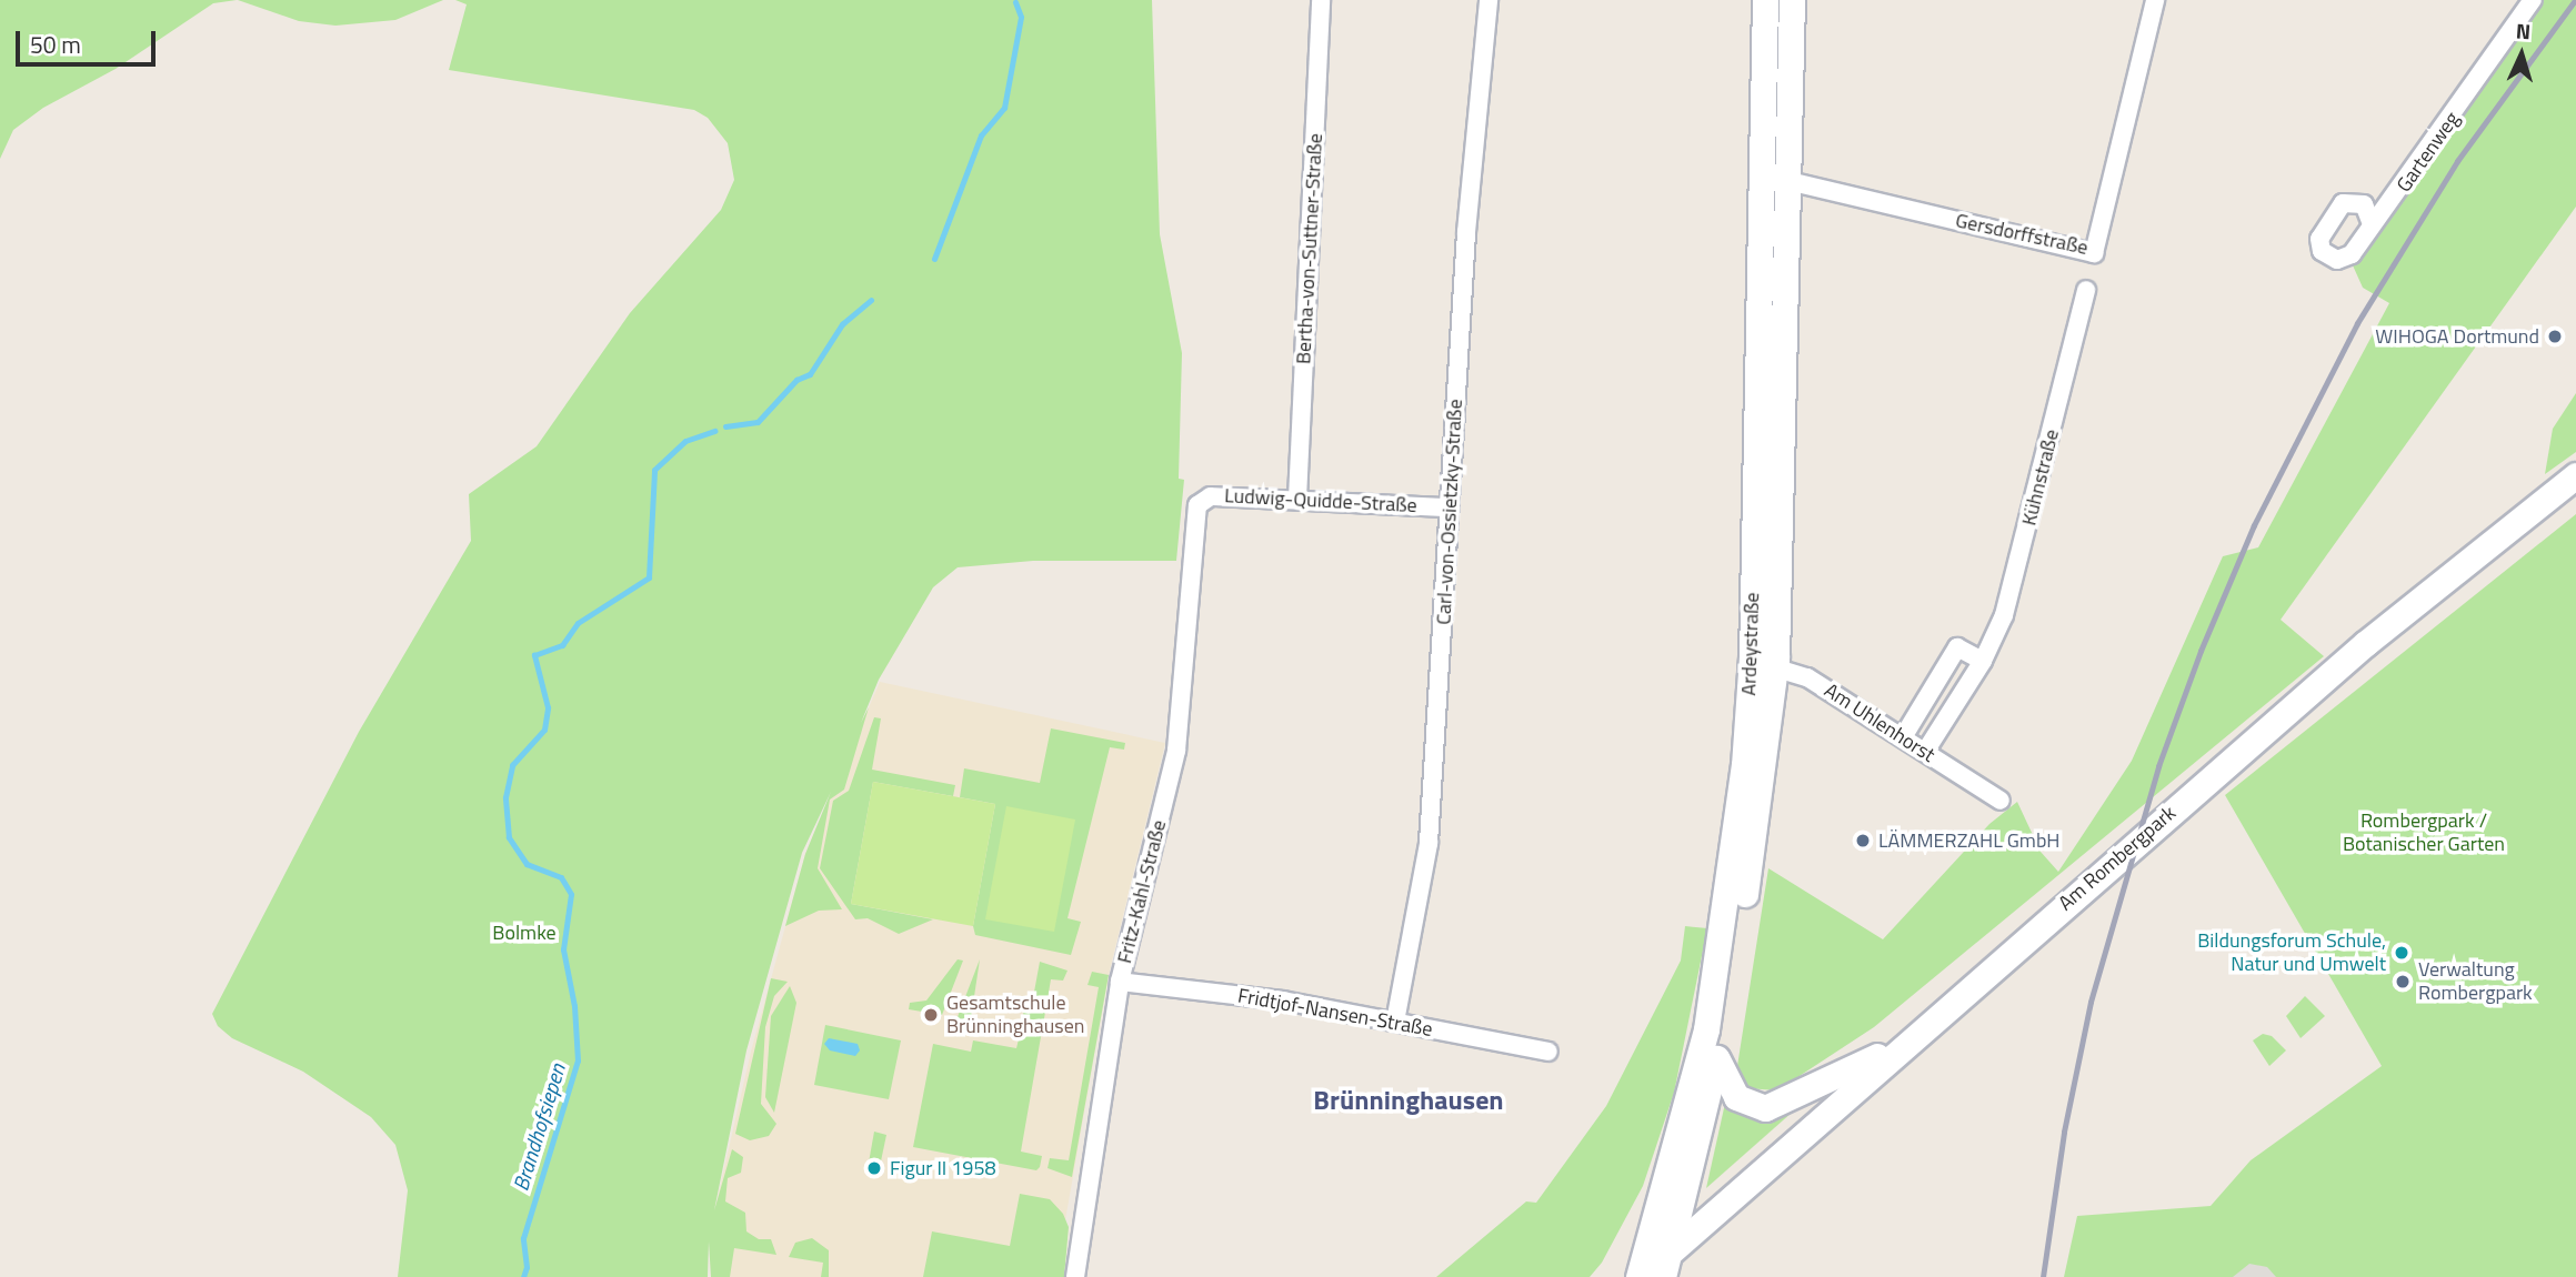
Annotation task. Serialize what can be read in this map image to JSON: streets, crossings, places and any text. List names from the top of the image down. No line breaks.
{"streets":{"main road":["Ardeystraße","Am Rombergpark"],"street":["Gartenweg","Gersdorffstraße","Bertha-von-Suttner-Straße","Kühnstraße","Ludwig-Quidde-Straße","Carl-von-Ossietzky-Straße","Am Uhlenhorst","Fritz-Kahl-Straße","Fridtjof-Nansen-Straße"]},"crossings":[["Gersdorffstraße","Ardeystraße"],["Bertha-von-Suttner-Straße","Ludwig-Quidde-Straße"],["Kühnstraße","Am Uhlenhorst"],["Ludwig-Quidde-Straße","Carl-von-Ossietzky-Straße"],["Ludwig-Quidde-Straße","Fritz-Kahl-Straße"],["Carl-von-Ossietzky-Straße","Fridtjof-Nansen-Straße"],["Ardeystraße","Am Uhlenhorst"],["Ardeystraße","Am Rombergpark"],["Fritz-Kahl-Straße","Fridtjof-Nansen-Straße"]],"districts":["Brünninghausen"],"water":["Brandhofsiepen"],"parks":["Rombergpark / Botanischer Garten","Bolmke"],"places":["WIHOGA Dortmund","LÄMMERZAHL GmbH","Bildungsforum Schule, Natur und Umwelt","Verwaltung Rombergpark","Gesamtschule Brünninghausen","Figur II 1958"],"scale_bar":"50 m","north":"top"}
